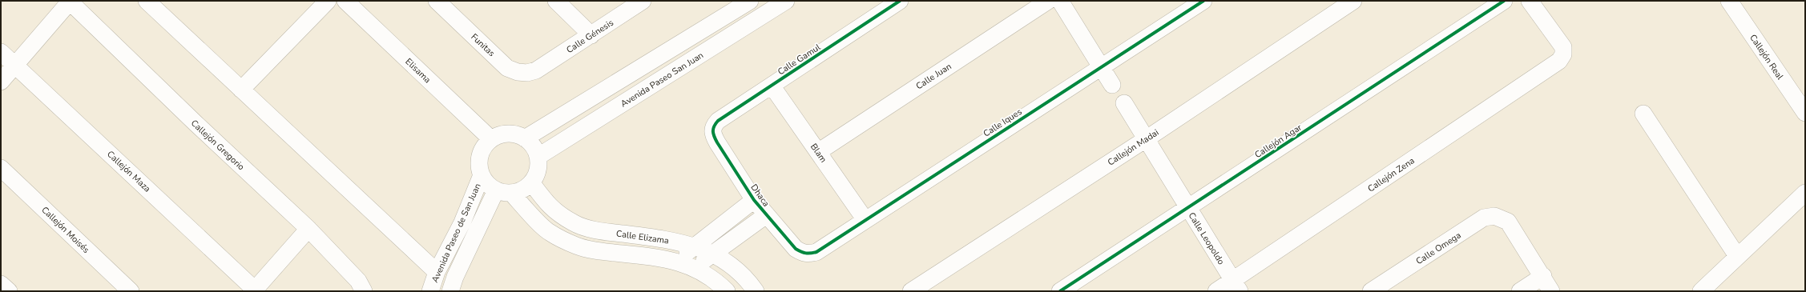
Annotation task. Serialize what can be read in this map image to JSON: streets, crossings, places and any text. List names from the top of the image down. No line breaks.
{"streets":{"street":["Calle Génesis","Funitas","Callejón Real","Calle Gamul","Elisama","Calle Juan","Avenida Paseo San Juan","Calle Iques","Callejón Agar","Callejón Gregorio","Callejón Madai","Blam","Callejón Maza","Callejón Zena","Dhaca","Callejón Moisés","Avenida Paseo de San Juan","Calle Elizama","Calle Leopoldo","Calle Omega"]},"crossings":[["Calle Génesis","Funitas"],["Calle Gamul","Blam"],["Calle Gamul","Dhaca"],["Elisama","Avenida Paseo San Juan"],["Elisama","Avenida Paseo de San Juan"],["Elisama","Calle Elizama"],["Calle Juan","Blam"],["Avenida Paseo San Juan","Avenida Paseo de San Juan"],["Avenida Paseo San Juan","Calle Elizama"],["Calle Iques","Blam"],["Calle Iques","Dhaca"],["Callejón Agar","Calle Leopoldo"],["Callejón Madai","Calle Leopoldo"],["Callejón Zena","Calle Leopoldo"],["Avenida Paseo de San Juan","Calle Elizama"]]}
